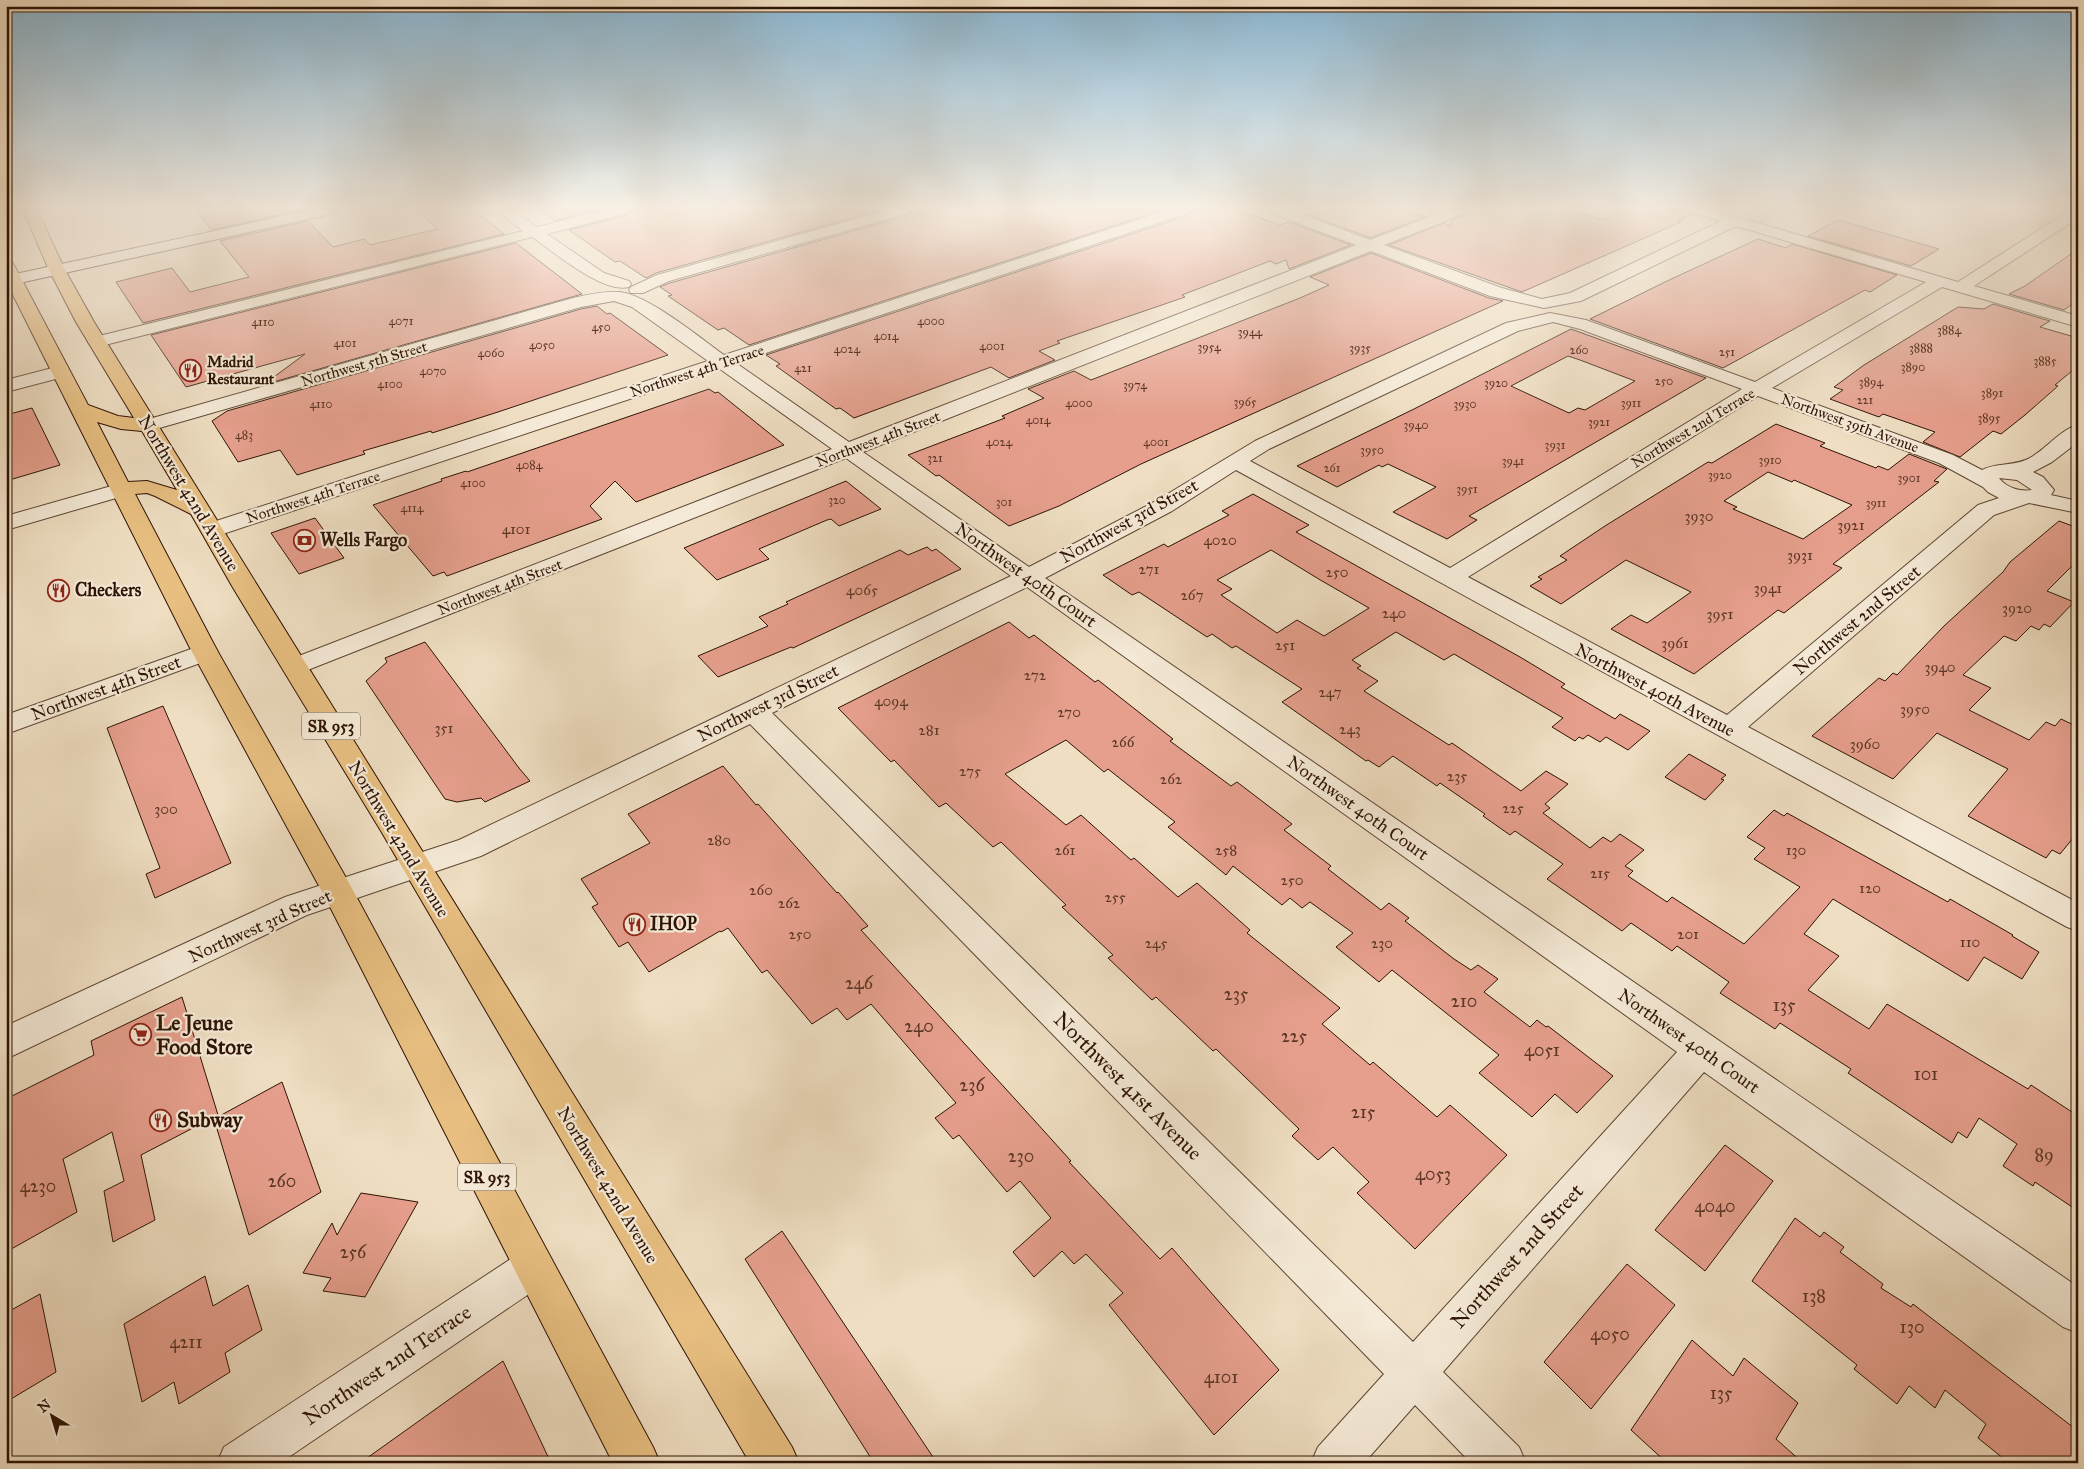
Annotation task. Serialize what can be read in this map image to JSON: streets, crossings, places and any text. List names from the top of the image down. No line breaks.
{"streets":{"main road":["Northwest 42nd Avenue","SR 953"],"street":["Northwest 5th Street","Northwest 4th Terrace","Northwest 39th Avenue","Northwest 2nd Terrace","Northwest 4th Street","Northwest 3rd Street","Northwest 40th Court","Northwest 2nd Street","Northwest 40th Avenue","Northwest 41st Avenue"]},"crossings":[["Northwest 5th Street","Northwest 42nd Avenue"],["Northwest 5th Street","Northwest 40th Court"],["Northwest 4th Terrace","Northwest 42nd Avenue"],["Northwest 4th Terrace","Northwest 40th Court"],["Northwest 39th Avenue","Northwest 2nd Terrace"],["Northwest 39th Avenue","Northwest 3rd Street"],["Northwest 39th Avenue","Northwest 2nd Street"],["Northwest 2nd Terrace","Northwest 40th Avenue"],["Northwest 2nd Terrace","SR 953"],["Northwest 4th Street","Northwest 42nd Avenue"],["Northwest 4th Street","Northwest 40th Court"],["Northwest 4th Street","SR 953"],["Northwest 42nd Avenue","Northwest 3rd Street"],["Northwest 3rd Street","Northwest 40th Court"],["Northwest 3rd Street","Northwest 40th Avenue"],["Northwest 3rd Street","SR 953"],["Northwest 3rd Street","Northwest 41st Avenue"],["Northwest 40th Court","Northwest 2nd Street"],["Northwest 2nd Street","Northwest 40th Avenue"],["Northwest 2nd Street","Northwest 41st Avenue"]],"places":{"restaurant":["Madrid Restaurant","Checkers","IHOP","Subway"],"bank":["Wells Fargo"],"supermarket":["Le Jeune Food Store"]},"house_numbers":["4071","4000","4110","450","3884","3944","4014","4101","4050","4001","3954","3935","3888","4024","260","251","4060","3885","3890","421","4070","250","3894","3920","4100","3974","3891","221","3965","4000","3911","4110","3930","3895","4014","3921","3940","483","4024","4001","3931","3950","321","3910","3941","4084","261","3920","3901","4100","3951","320","301","3911","4114","3930","3921","4101","4020","3931","271","250","3941","4065","267","3920","240","3951","3961","251","3940","272","247","4094","3950","270","351","243","281","266","3960","275","235","262","225","300","280","261","258","130","215","250","120","260","255","262","250","201","110","245","230","246","235","210","135","240","225","4051","101","236","215","89","230","4053","260","4230","4040","256","138","130","4050","4211","4101","135"],"north":"top left"}
